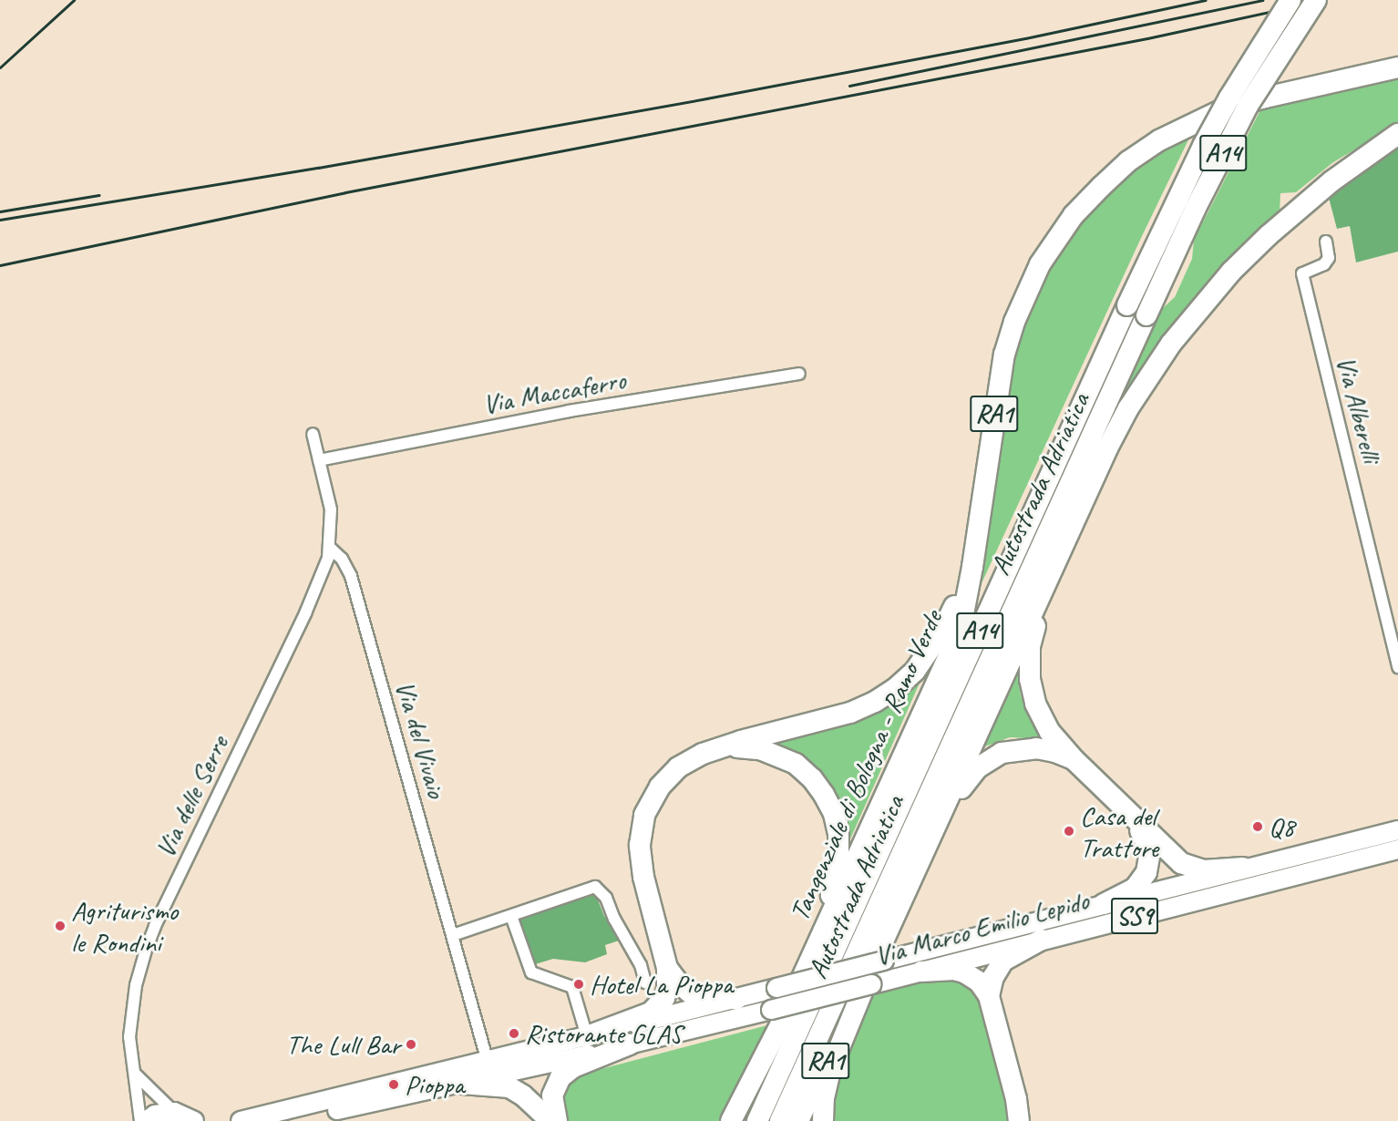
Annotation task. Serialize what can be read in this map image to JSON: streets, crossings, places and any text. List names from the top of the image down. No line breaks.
{"streets":{"highway":["A14","RA1","Autostrada Adriatica","Tangenziale di Bologna - Ramo Verde"],"main road":["SS9","Via Marco Emilio Lepido"],"street":["Via Maccaferro","Via Alberelli","Via del Vivaio","Via delle Serre"]},"crossings":[["RA1","Tangenziale di Bologna - Ramo Verde"],["RA1","Via Marco Emilio Lepido"],["Via del Vivaio","Via delle Serre"],["Via del Vivaio","Via Marco Emilio Lepido"],["Tangenziale di Bologna - Ramo Verde","Via Marco Emilio Lepido"]],"places":["Q8","Casa del Trattore","Agriturismo le Rondini","Hotel La Pioppa","Ristorante GLAS","The Lull Bar","Pioppa"]}
